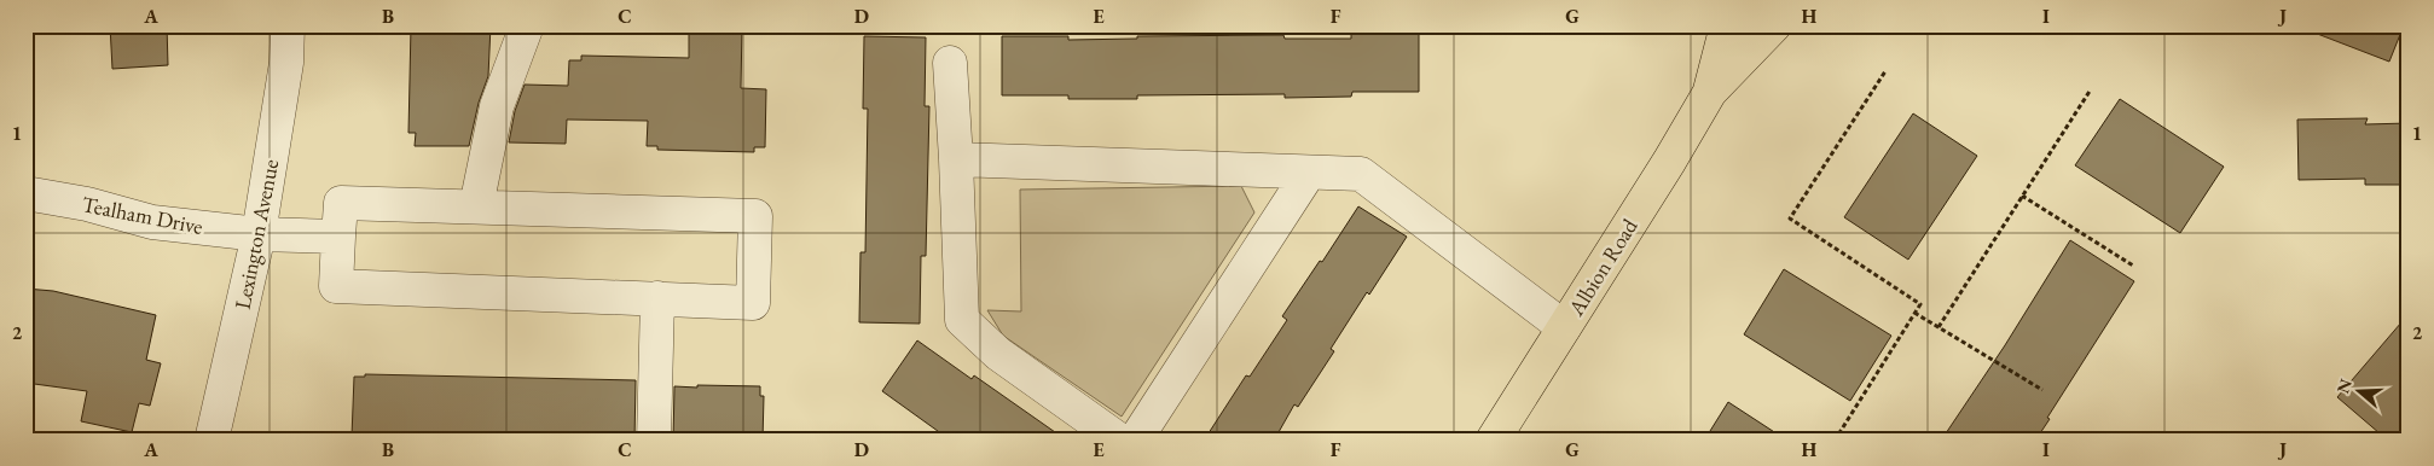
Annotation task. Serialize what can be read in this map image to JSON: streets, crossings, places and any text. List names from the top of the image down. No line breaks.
{"streets":{"main road":["Albion Road"],"street":["Tealham Drive","Lexington Avenue"]},"crossings":[["Tealham Drive","Lexington Avenue"]],"north":"left","grid":{"columns":["A","B","C","D","E","F","G","H","I","J"],"rows":["1","2"]}}
